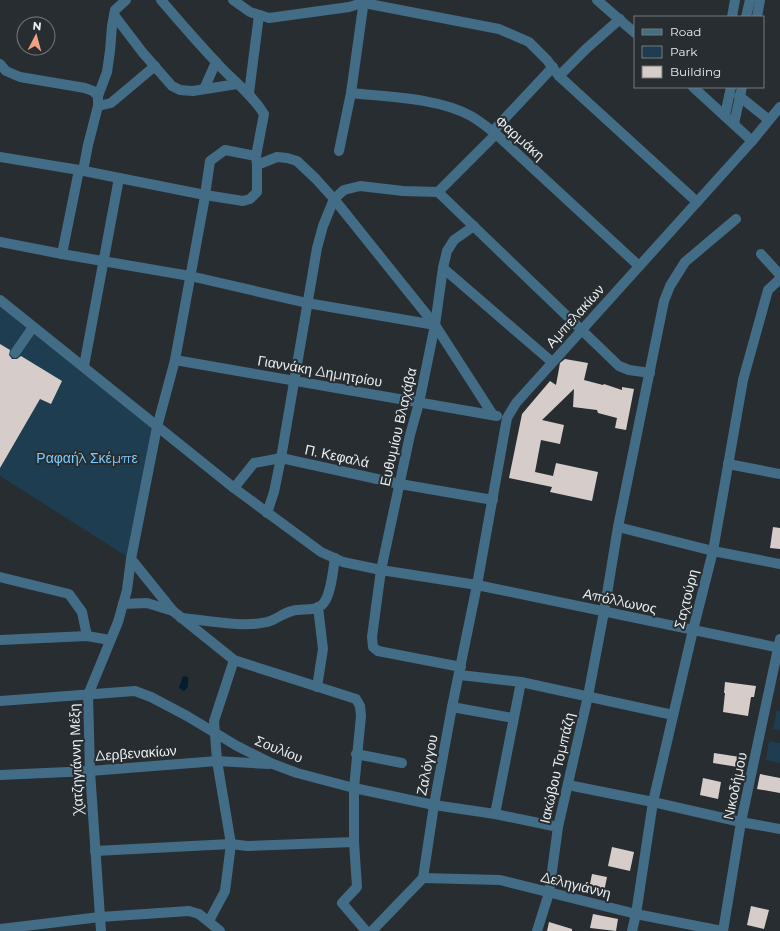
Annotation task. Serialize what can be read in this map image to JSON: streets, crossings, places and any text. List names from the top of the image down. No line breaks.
{"streets":{"street":["Φαρμάκη","Αμπελακίων","Γιαννάκη Δημητρίου","Ευθυμίου Βλαχάβα","Π. Κεφαλά","Σαχτούρη","Απόλλωνος","Σουλίου","Δερβενακίων","Χατζηγιάννη Μέξη","Ζαλόγγου","Ιακώβου Τομπάζη","Νικοδήμου","Δεληγιάννη"]},"crossings":[["Φαρμάκη","Αμπελακίων"],["Αμπελακίων","Γιαννάκη Δημητρίου"],["Αμπελακίων","Π. Κεφαλά"],["Αμπελακίων","Απόλλωνος"],["Αμπελακίων","Ζαλόγγου"],["Γιαννάκη Δημητρίου","Ευθυμίου Βλαχάβα"],["Γιαννάκη Δημητρίου","Χατζηγιάννη Μέξη"],["Ευθυμίου Βλαχάβα","Π. Κεφαλά"],["Ευθυμίου Βλαχάβα","Απόλλωνος"],["Ευθυμίου Βλαχάβα","Ζαλόγγου"],["Π. Κεφαλά","Απόλλωνος"],["Σαχτούρη","Απόλλωνος"],["Σαχτούρη","Δεληγιάννη"],["Απόλλωνος","Χατζηγιάννη Μέξη"],["Απόλλωνος","Ζαλόγγου"],["Απόλλωνος","Ιακώβου Τομπάζη"],["Απόλλωνος","Νικοδήμου"],["Σουλίου","Δερβενακίων"],["Σουλίου","Χατζηγιάννη Μέξη"],["Σουλίου","Ζαλόγγου"],["Σουλίου","Ιακώβου Τομπάζη"],["Δερβενακίων","Χατζηγιάννη Μέξη"],["Ζαλόγγου","Δεληγιάννη"],["Ιακώβου Τομπάζη","Δεληγιάννη"],["Νικοδήμου","Δεληγιάννη"]],"parks":["Ραφαήλ Σκέμπε"],"legend":["Road","Park","Building"],"north":"top"}
